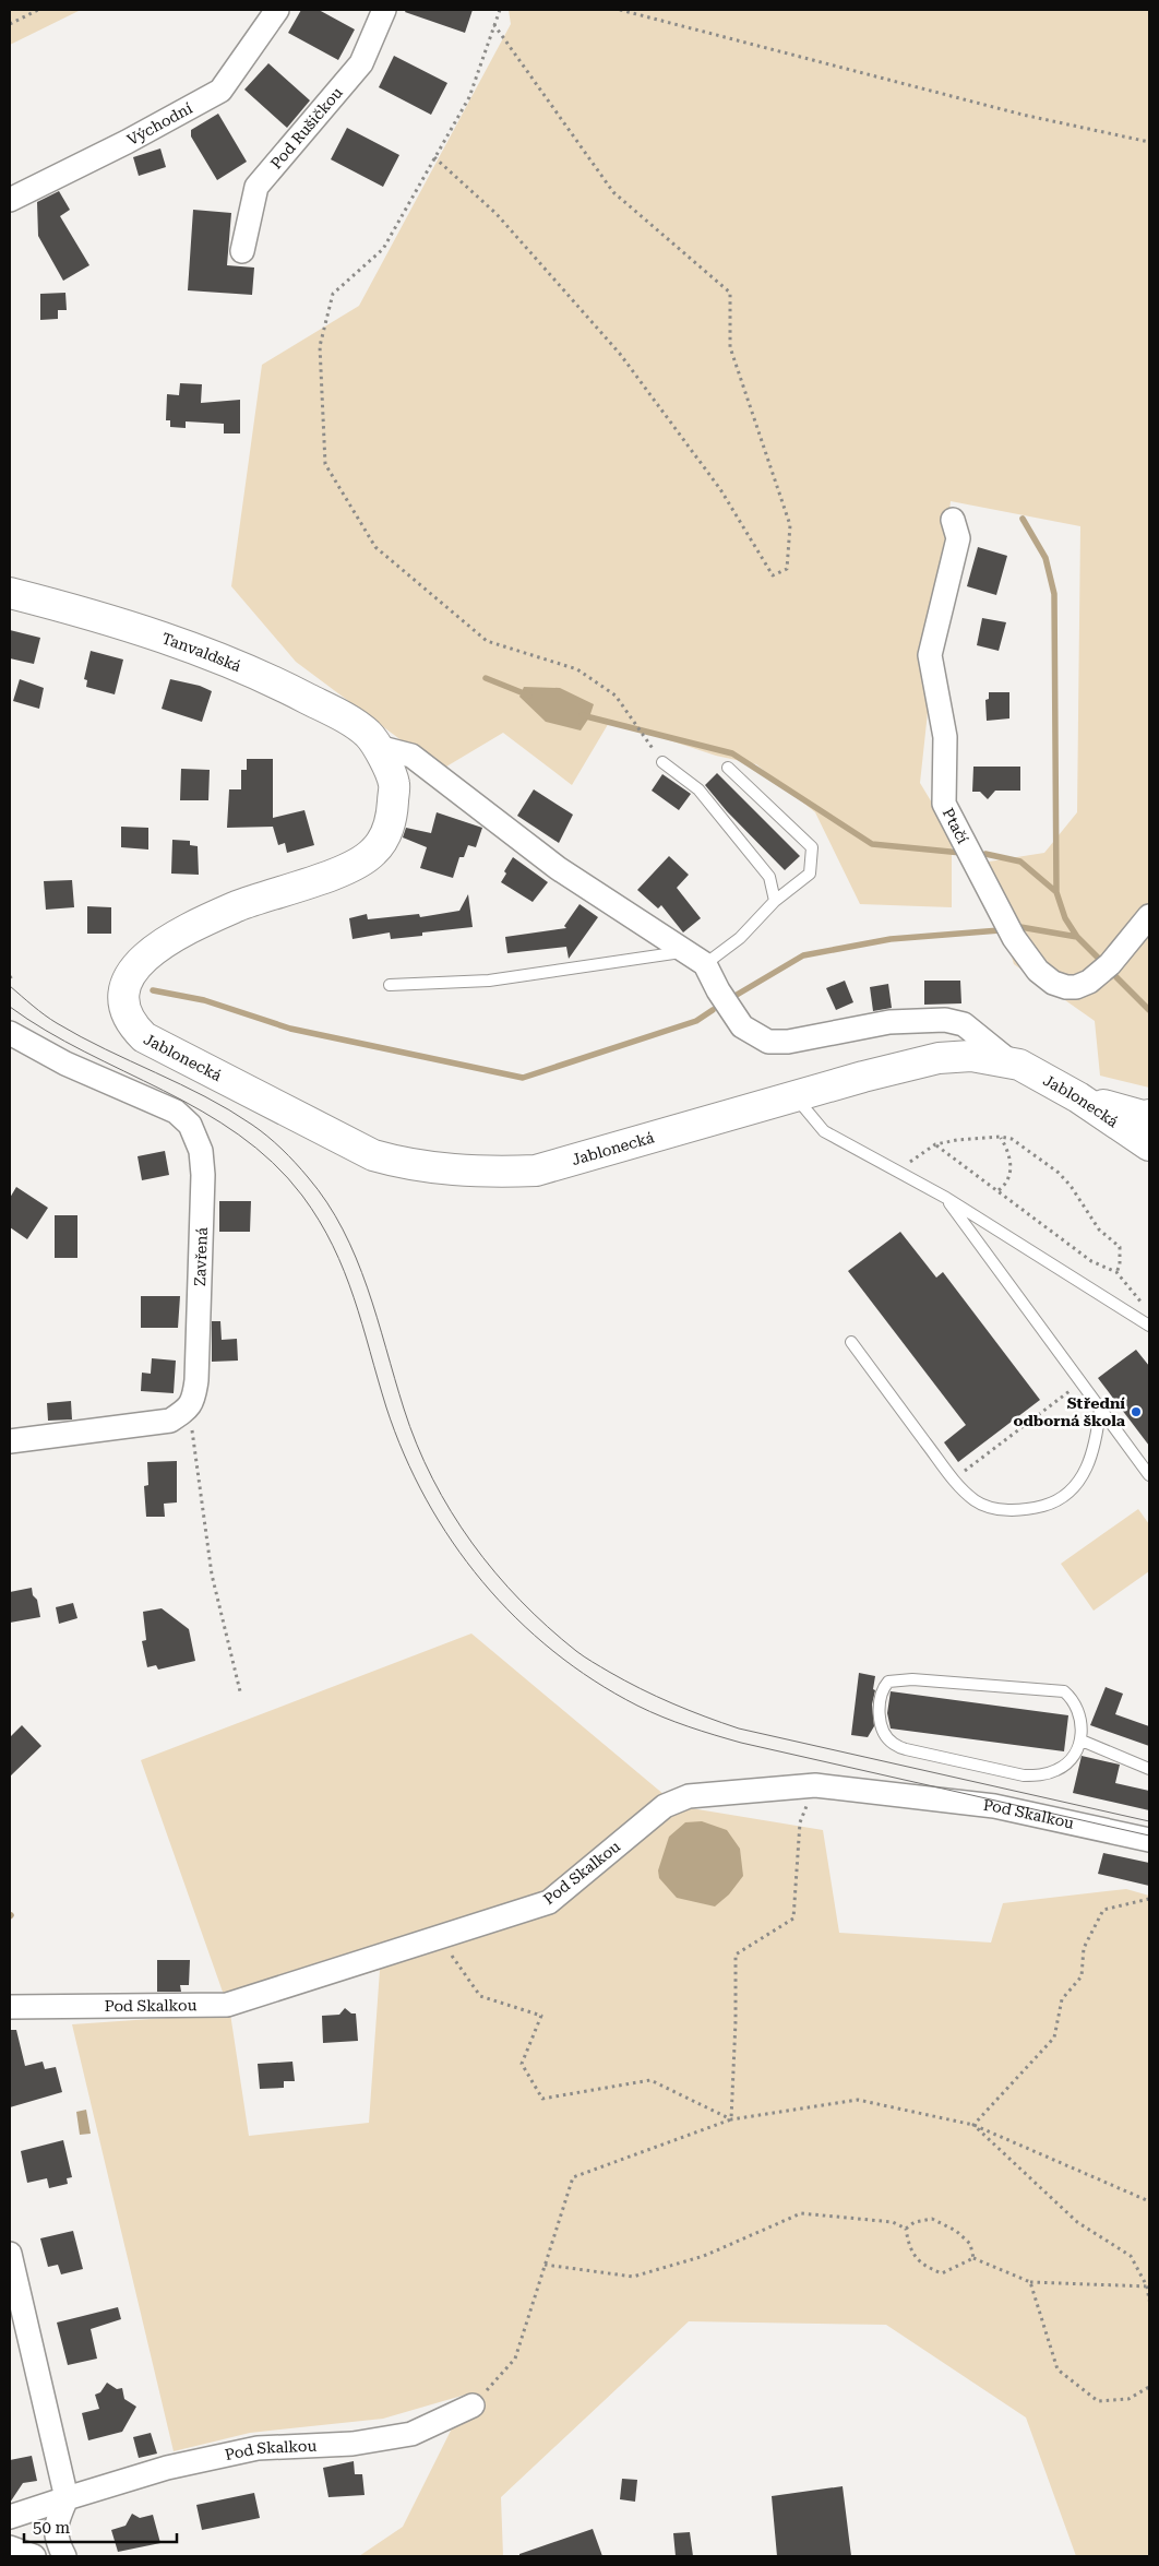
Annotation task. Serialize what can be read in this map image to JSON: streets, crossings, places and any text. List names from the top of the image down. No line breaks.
{"streets":{"main road":["Tanvaldská","Jablonecká"],"street":["Východní","Pod Rušičkou","Ptačí","Zavřená","Pod Skalkou"]},"crossings":[["Tanvaldská","Jablonecká"]],"places":["Střední odborná škola"],"scale_bar":"50 m"}
